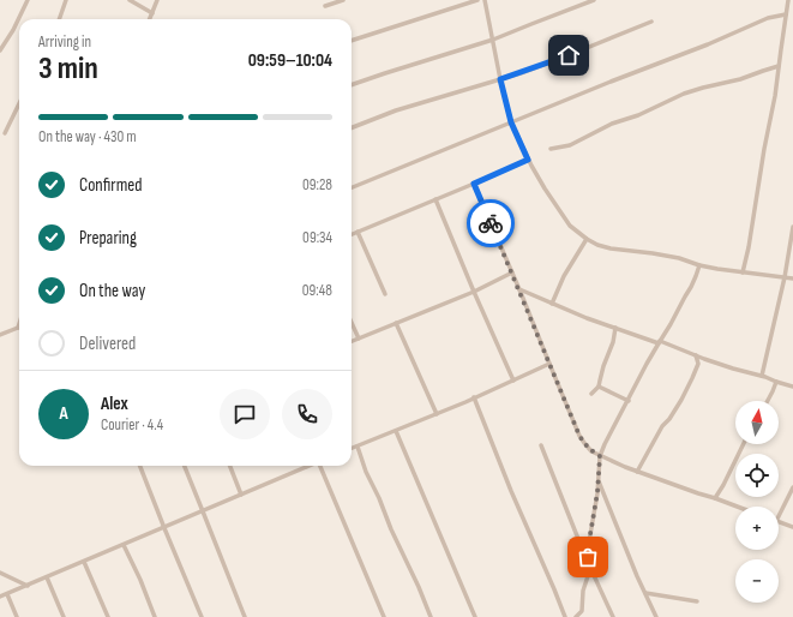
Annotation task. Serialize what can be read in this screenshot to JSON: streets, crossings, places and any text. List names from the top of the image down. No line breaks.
{"north":"top","page":{"heading":["3 min","Arriving in","09:59–10:04"],"panel":["Alex","Courier · 4.4"],"bar":"On the way · 430 m","list":[["Confirmed","09:28"],["Preparing","09:34"],["On the way","09:48"],"Delivered"],"round":"A","map_buttons":["+","−"]}}
